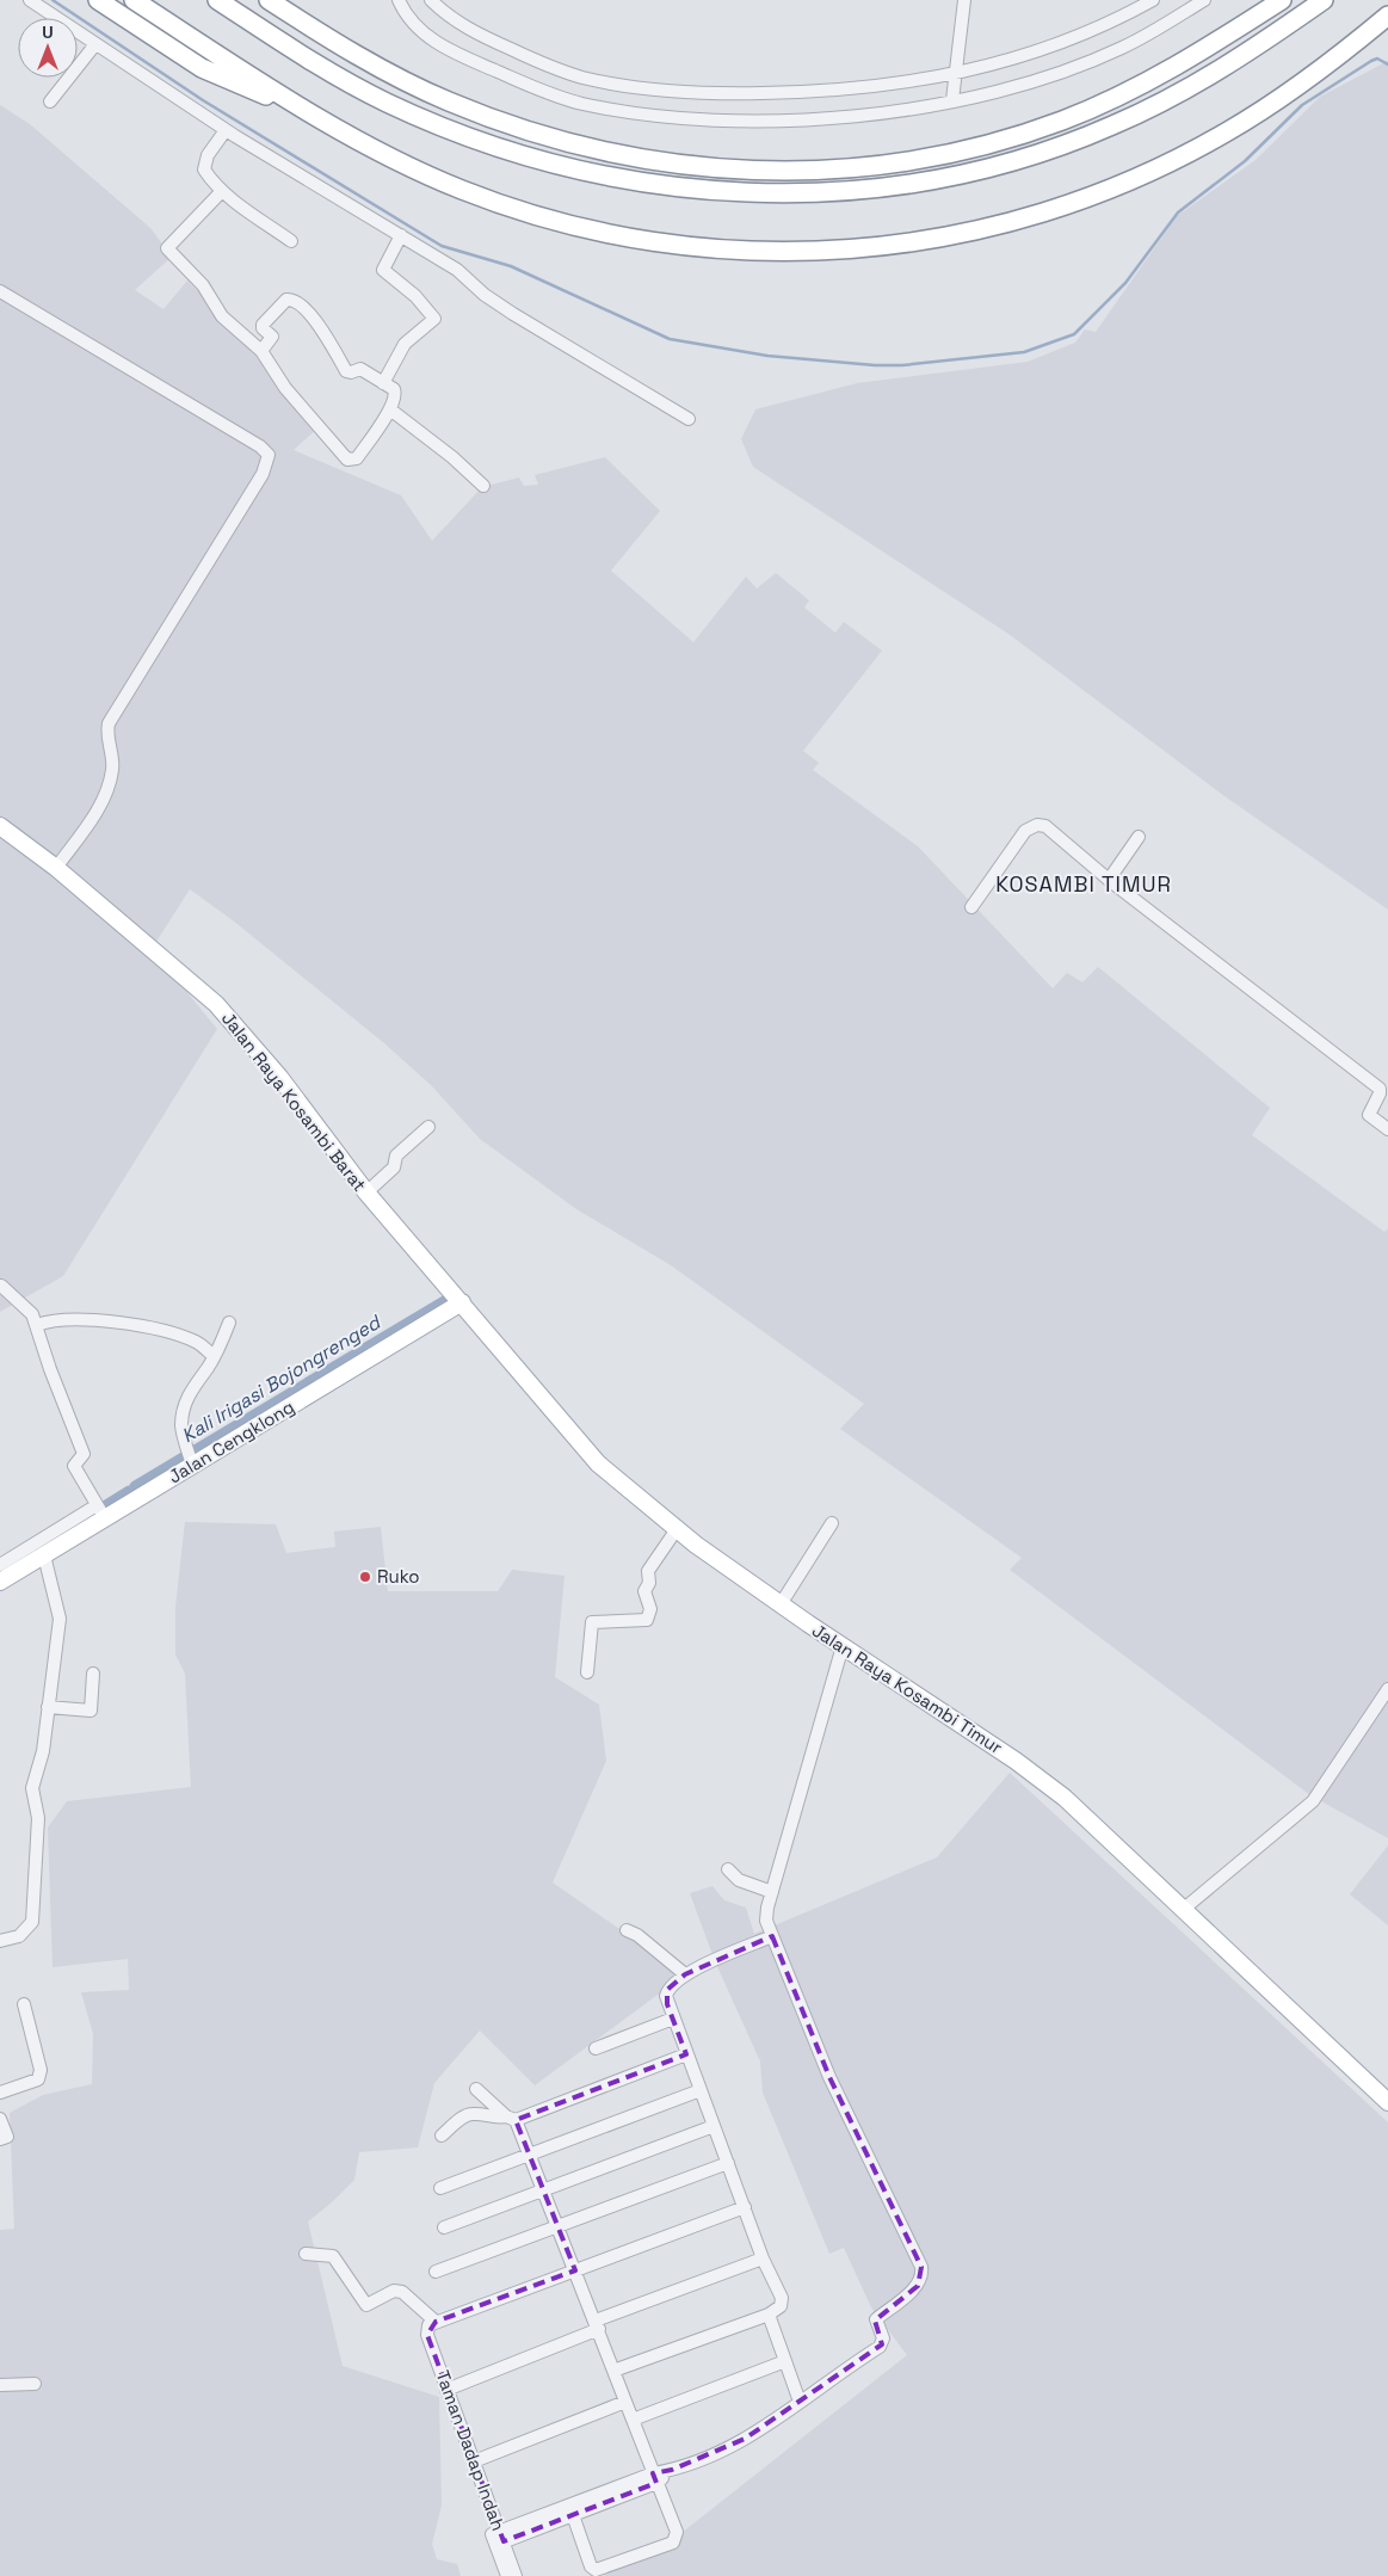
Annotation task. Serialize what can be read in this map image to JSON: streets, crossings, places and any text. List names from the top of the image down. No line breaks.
{"streets":{"main road":["Jalan Raya Kosambi Barat","Jalan Cengklong","Jalan Raya Kosambi Timur"],"street":["Taman Dadap Indah"]},"crossings":[["Jalan Raya Kosambi Barat","Jalan Cengklong"],["Jalan Raya Kosambi Barat","Jalan Raya Kosambi Timur"],["Jalan Cengklong","Jalan Raya Kosambi Timur"]],"districts":["KOSAMBI TIMUR"],"water":["Kali Irigasi Bojongrenged"],"places":["Ruko"],"north":"top"}
